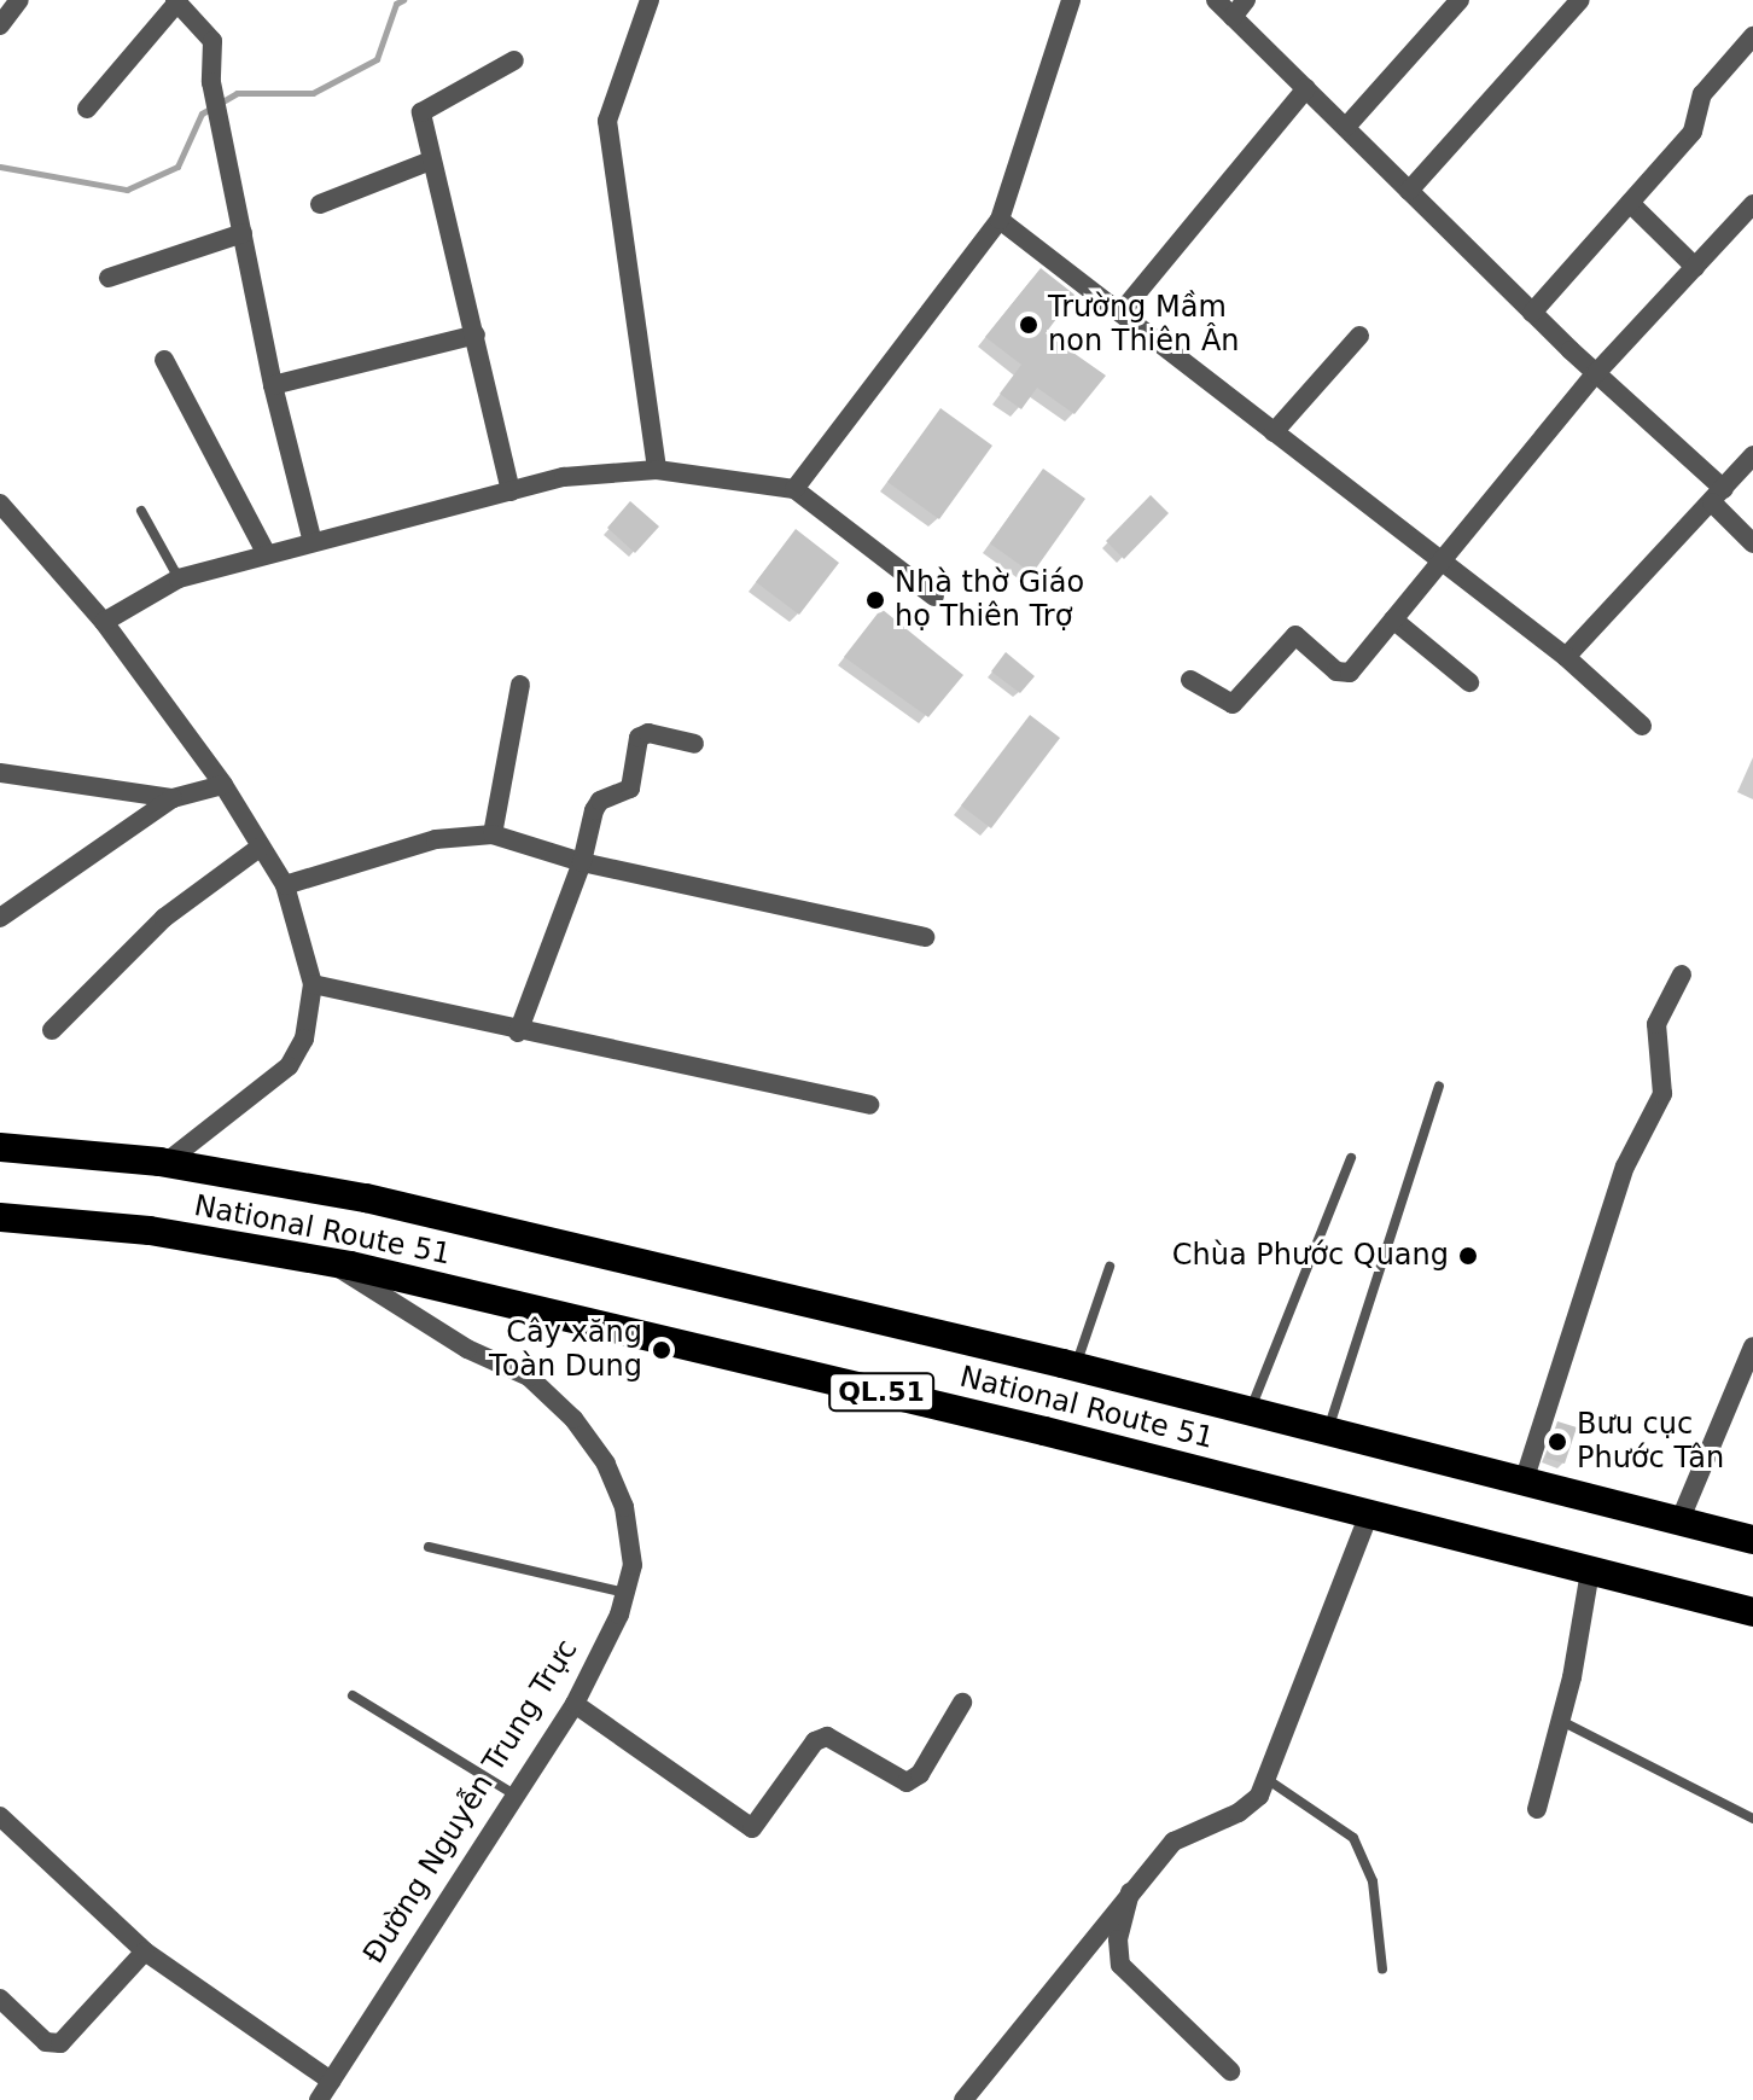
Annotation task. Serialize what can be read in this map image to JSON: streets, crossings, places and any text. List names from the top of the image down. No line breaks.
{"streets":{"highway":["National Route 51","QL.51"],"street":["Đường Nguyễn Trung Trực"]},"crossings":[["National Route 51","Đường Nguyễn Trung Trực"]],"places":["Trường Mầm non Thiên Ân","Nhà thờ Giáo họ Thiên Trợ","Chùa Phước Quang","Cây xăng Toàn Dung","Bưu cục Phước Tân"]}
